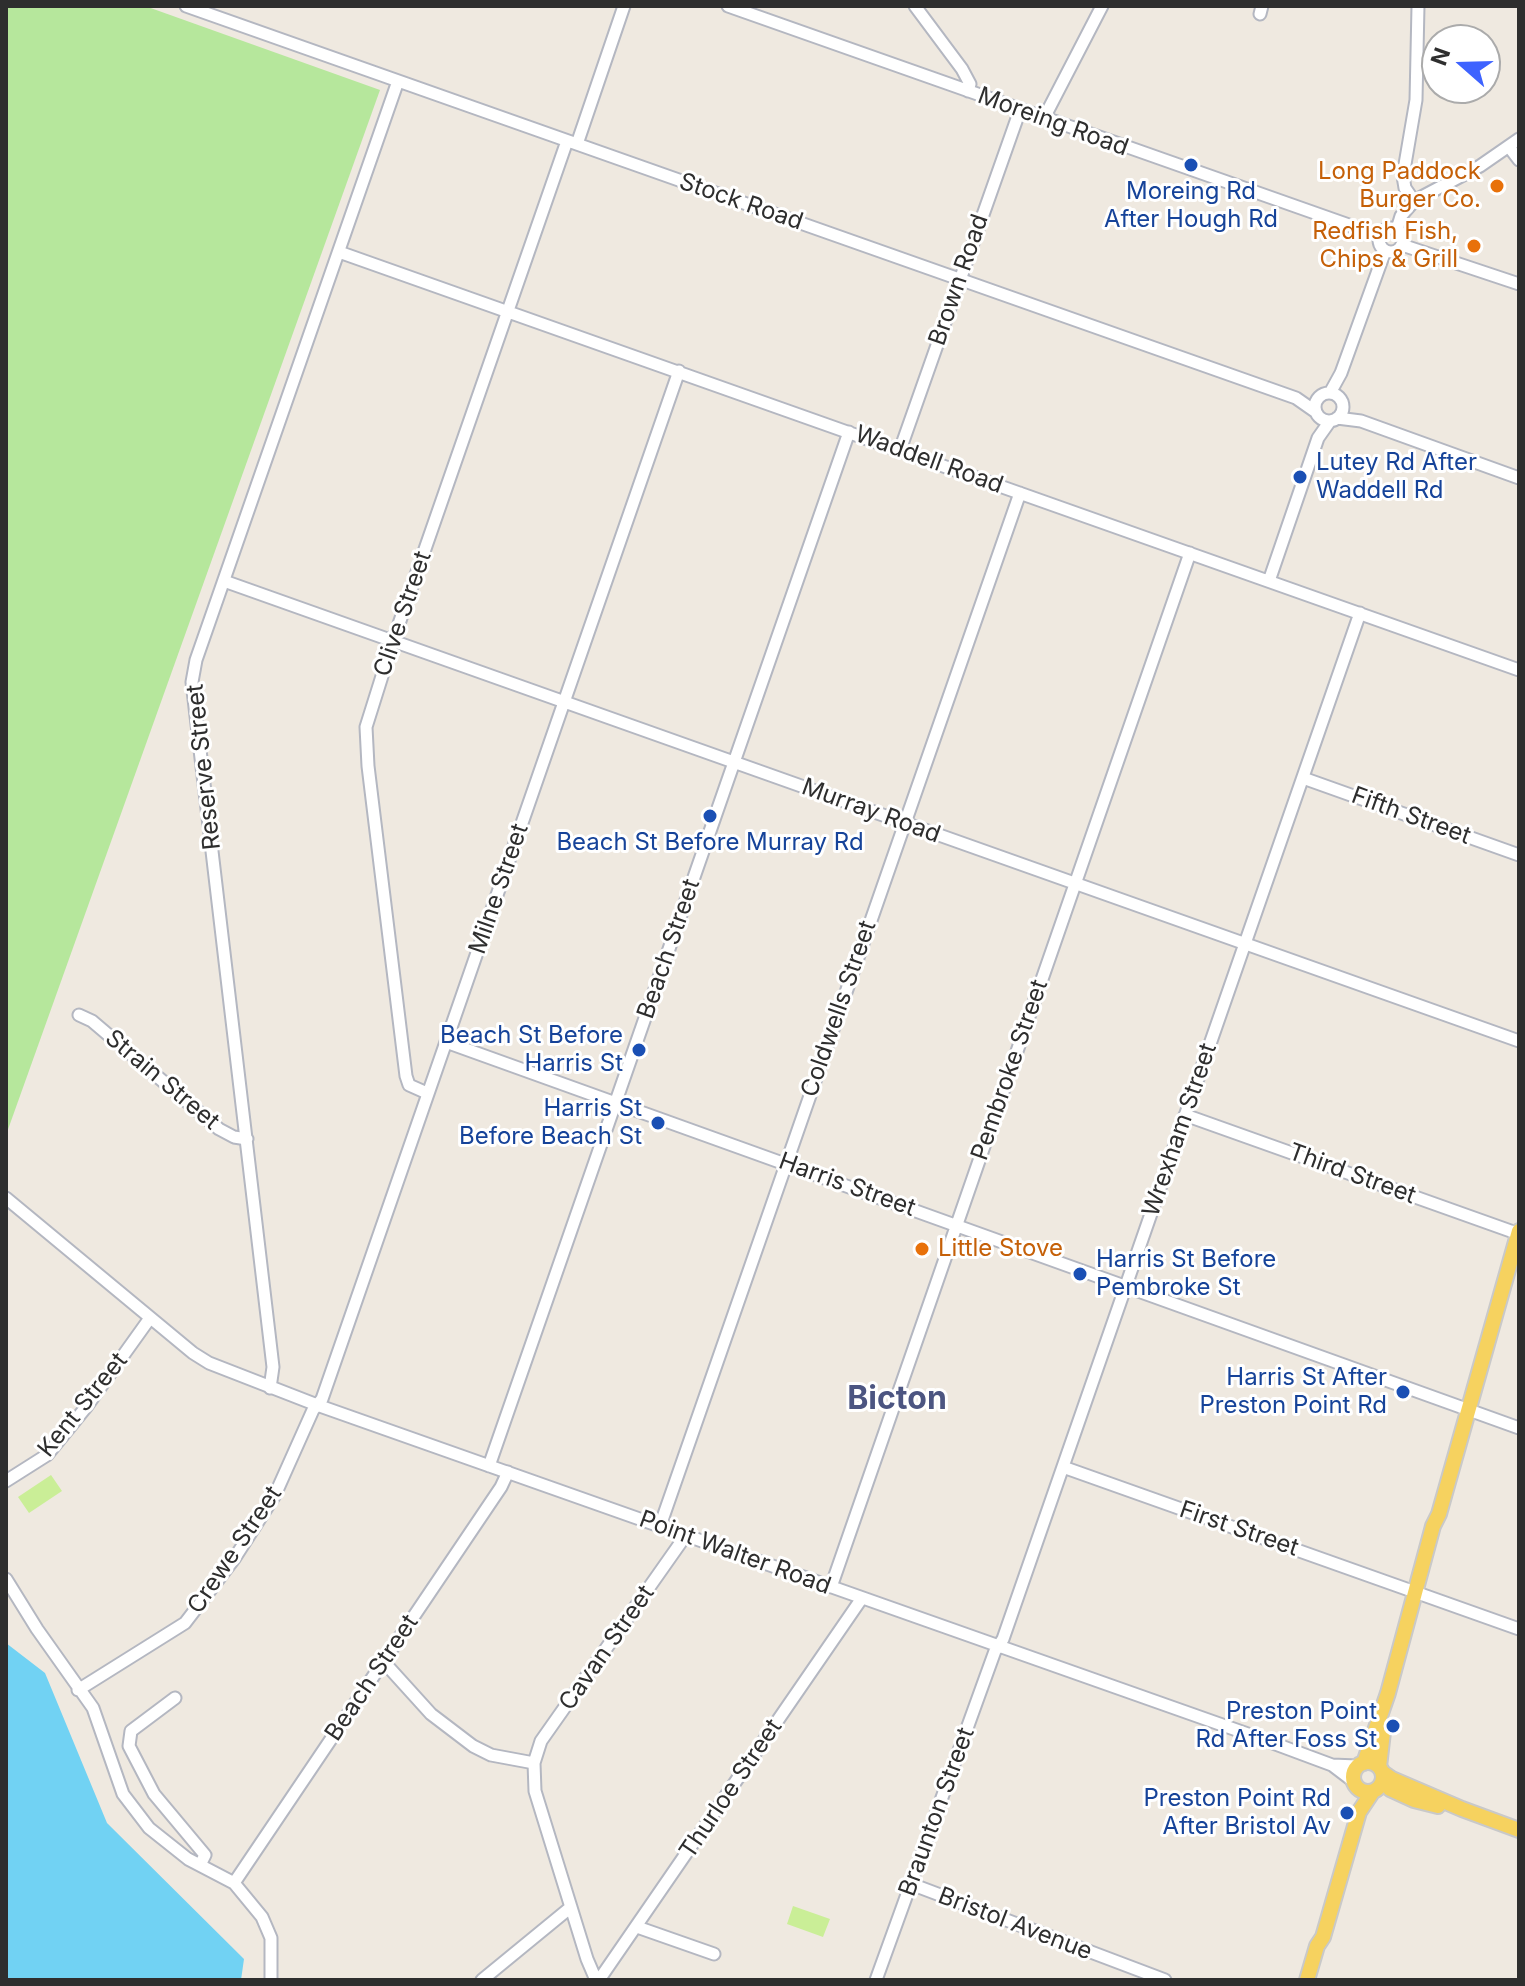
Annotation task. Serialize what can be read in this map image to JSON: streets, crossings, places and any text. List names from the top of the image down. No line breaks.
{"streets":{"main road":["Point Walter Road"],"street":["Moreing Road","Stock Road","Brown Road","Waddell Road","Clive Street","Reserve Street","Murray Road","Fifth Street","Milne Street","Beach Street","Coldwells Street","Pembroke Street","Strain Street","Wrexham Street","Third Street","Harris Street","Kent Street","First Street","Crewe Street","Cavan Street","Thurloe Street","Braunton Street","Bristol Avenue"]},"crossings":[["Moreing Road","Brown Road"],["Stock Road","Brown Road"],["Stock Road","Clive Street"],["Stock Road","Reserve Street"],["Brown Road","Waddell Road"],["Waddell Road","Clive Street"],["Waddell Road","Reserve Street"],["Waddell Road","Milne Street"],["Waddell Road","Beach Street"],["Waddell Road","Coldwells Street"],["Waddell Road","Pembroke Street"],["Waddell Road","Wrexham Street"],["Clive Street","Murray Road"],["Clive Street","Milne Street"],["Reserve Street","Murray Road"],["Reserve Street","Strain Street"],["Reserve Street","Point Walter Road"],["Murray Road","Milne Street"],["Murray Road","Beach Street"],["Murray Road","Coldwells Street"],["Murray Road","Pembroke Street"],["Murray Road","Wrexham Street"],["Fifth Street","Wrexham Street"],["Milne Street","Harris Street"],["Milne Street","Crewe Street"],["Milne Street","Point Walter Road"],["Beach Street","Harris Street"],["Beach Street","Point Walter Road"],["Coldwells Street","Harris Street"],["Coldwells Street","Point Walter Road"],["Pembroke Street","Harris Street"],["Pembroke Street","Point Walter Road"],["Wrexham Street","Third Street"],["Wrexham Street","Harris Street"],["Wrexham Street","First Street"],["Wrexham Street","Point Walter Road"],["Wrexham Street","Braunton Street"],["Kent Street","Point Walter Road"],["Crewe Street","Point Walter Road"],["Point Walter Road","Cavan Street"],["Point Walter Road","Thurloe Street"],["Point Walter Road","Braunton Street"],["Braunton Street","Bristol Avenue"]],"districts":["Bicton"],"places":["Moreing Rd After Hough Rd","Long Paddock Burger Co.","Redfish Fish, Chips & Grill","Lutey Rd After Waddell Rd","Beach St Before Murray Rd","Beach St Before Harris St","Harris St Before Beach St","Little Stove","Harris St Before Pembroke St","Harris St After Preston Point Rd","Preston Point Rd After Foss St","Preston Point Rd After Bristol Av"],"north":"left"}
